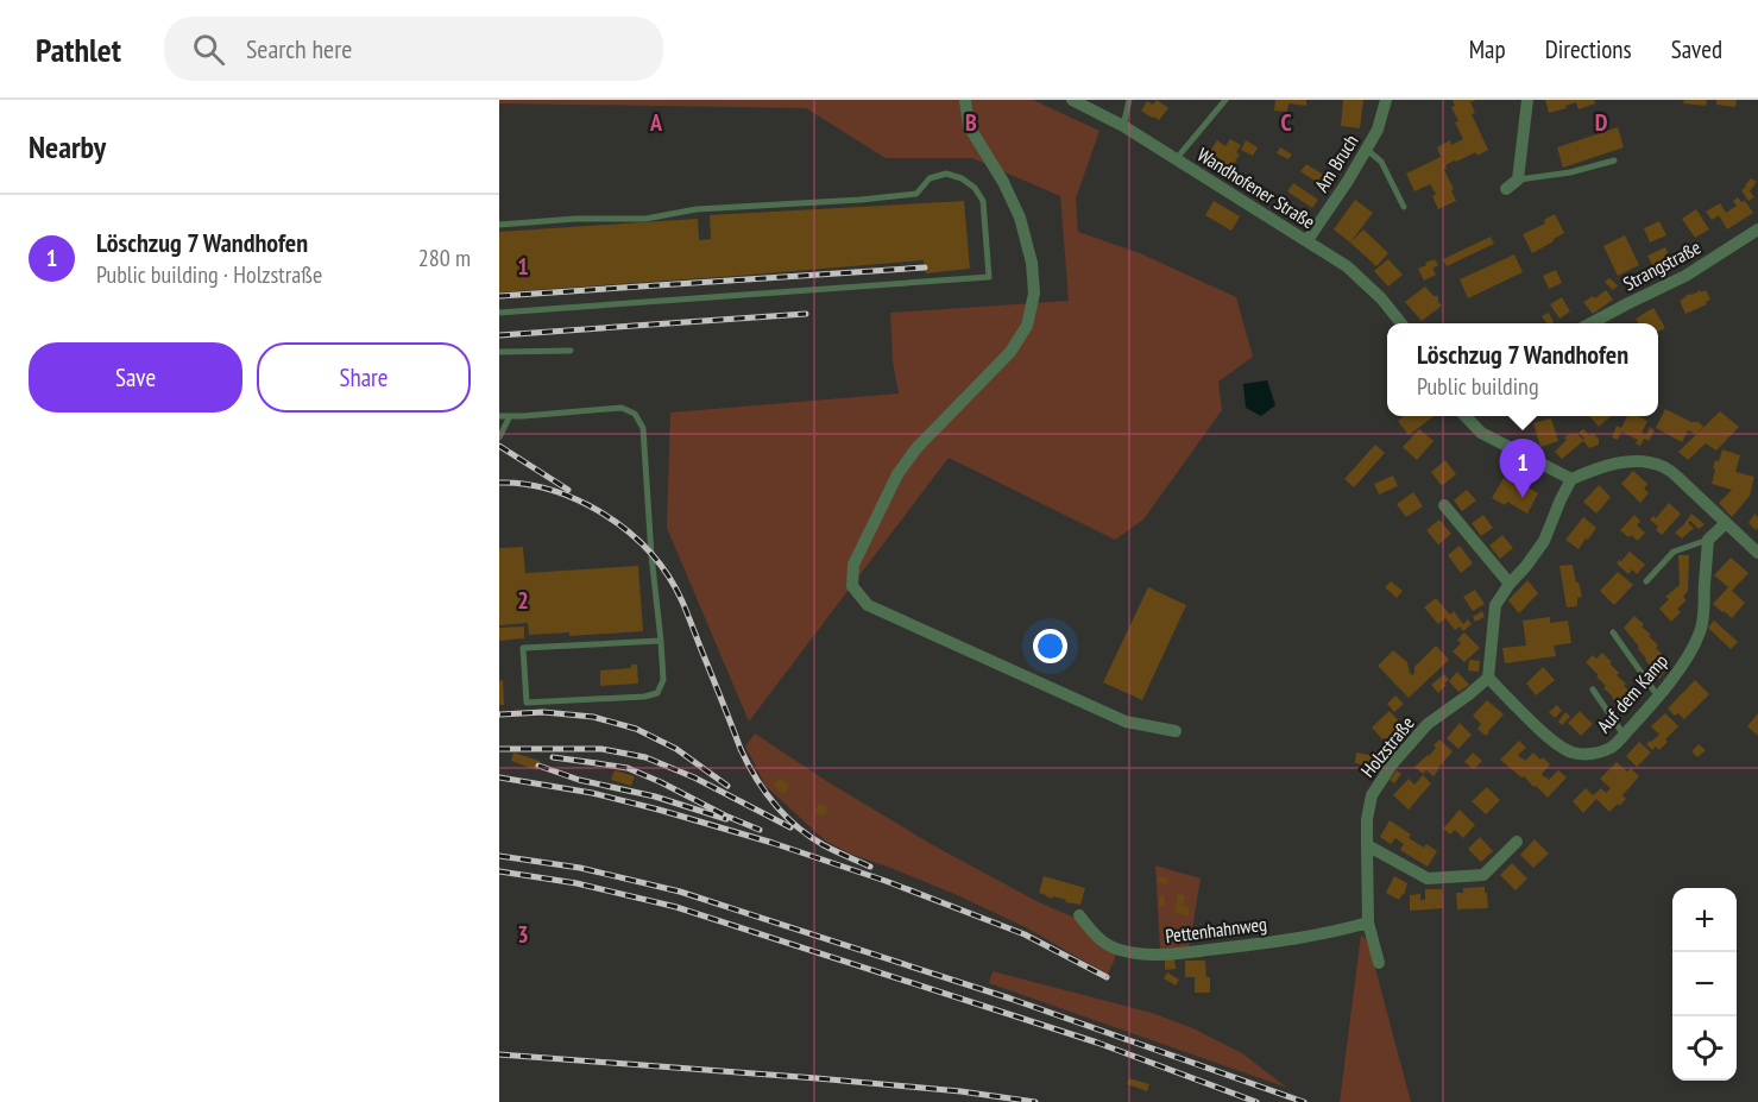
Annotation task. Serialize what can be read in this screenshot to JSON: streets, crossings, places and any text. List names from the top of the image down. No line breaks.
{"streets":{"street":["Am Bruch","Wandhofener Straße","Strangstraße","Auf dem Kamp","Holzstraße","Pettenhahnweg"]},"crossings":[["Am Bruch","Wandhofener Straße"],["Auf dem Kamp","Holzstraße"],["Holzstraße","Pettenhahnweg"]],"page":{"header":"Pathlet","search":"Search here","nav":["Map","Directions","Saved"],"heading":"Nearby","list":[{"mark":"1","name":"Löschzug 7 Wandhofen","note":"Public building · Holzstraße","value":"280 m"}],"buttons":["Save","Share"],"popup":["Löschzug 7 Wandhofen","Public building"],"pins":"1","map_buttons":["+","−"]},"grid":{"columns":["A","B","C","D"],"rows":["1","2","3"]}}
